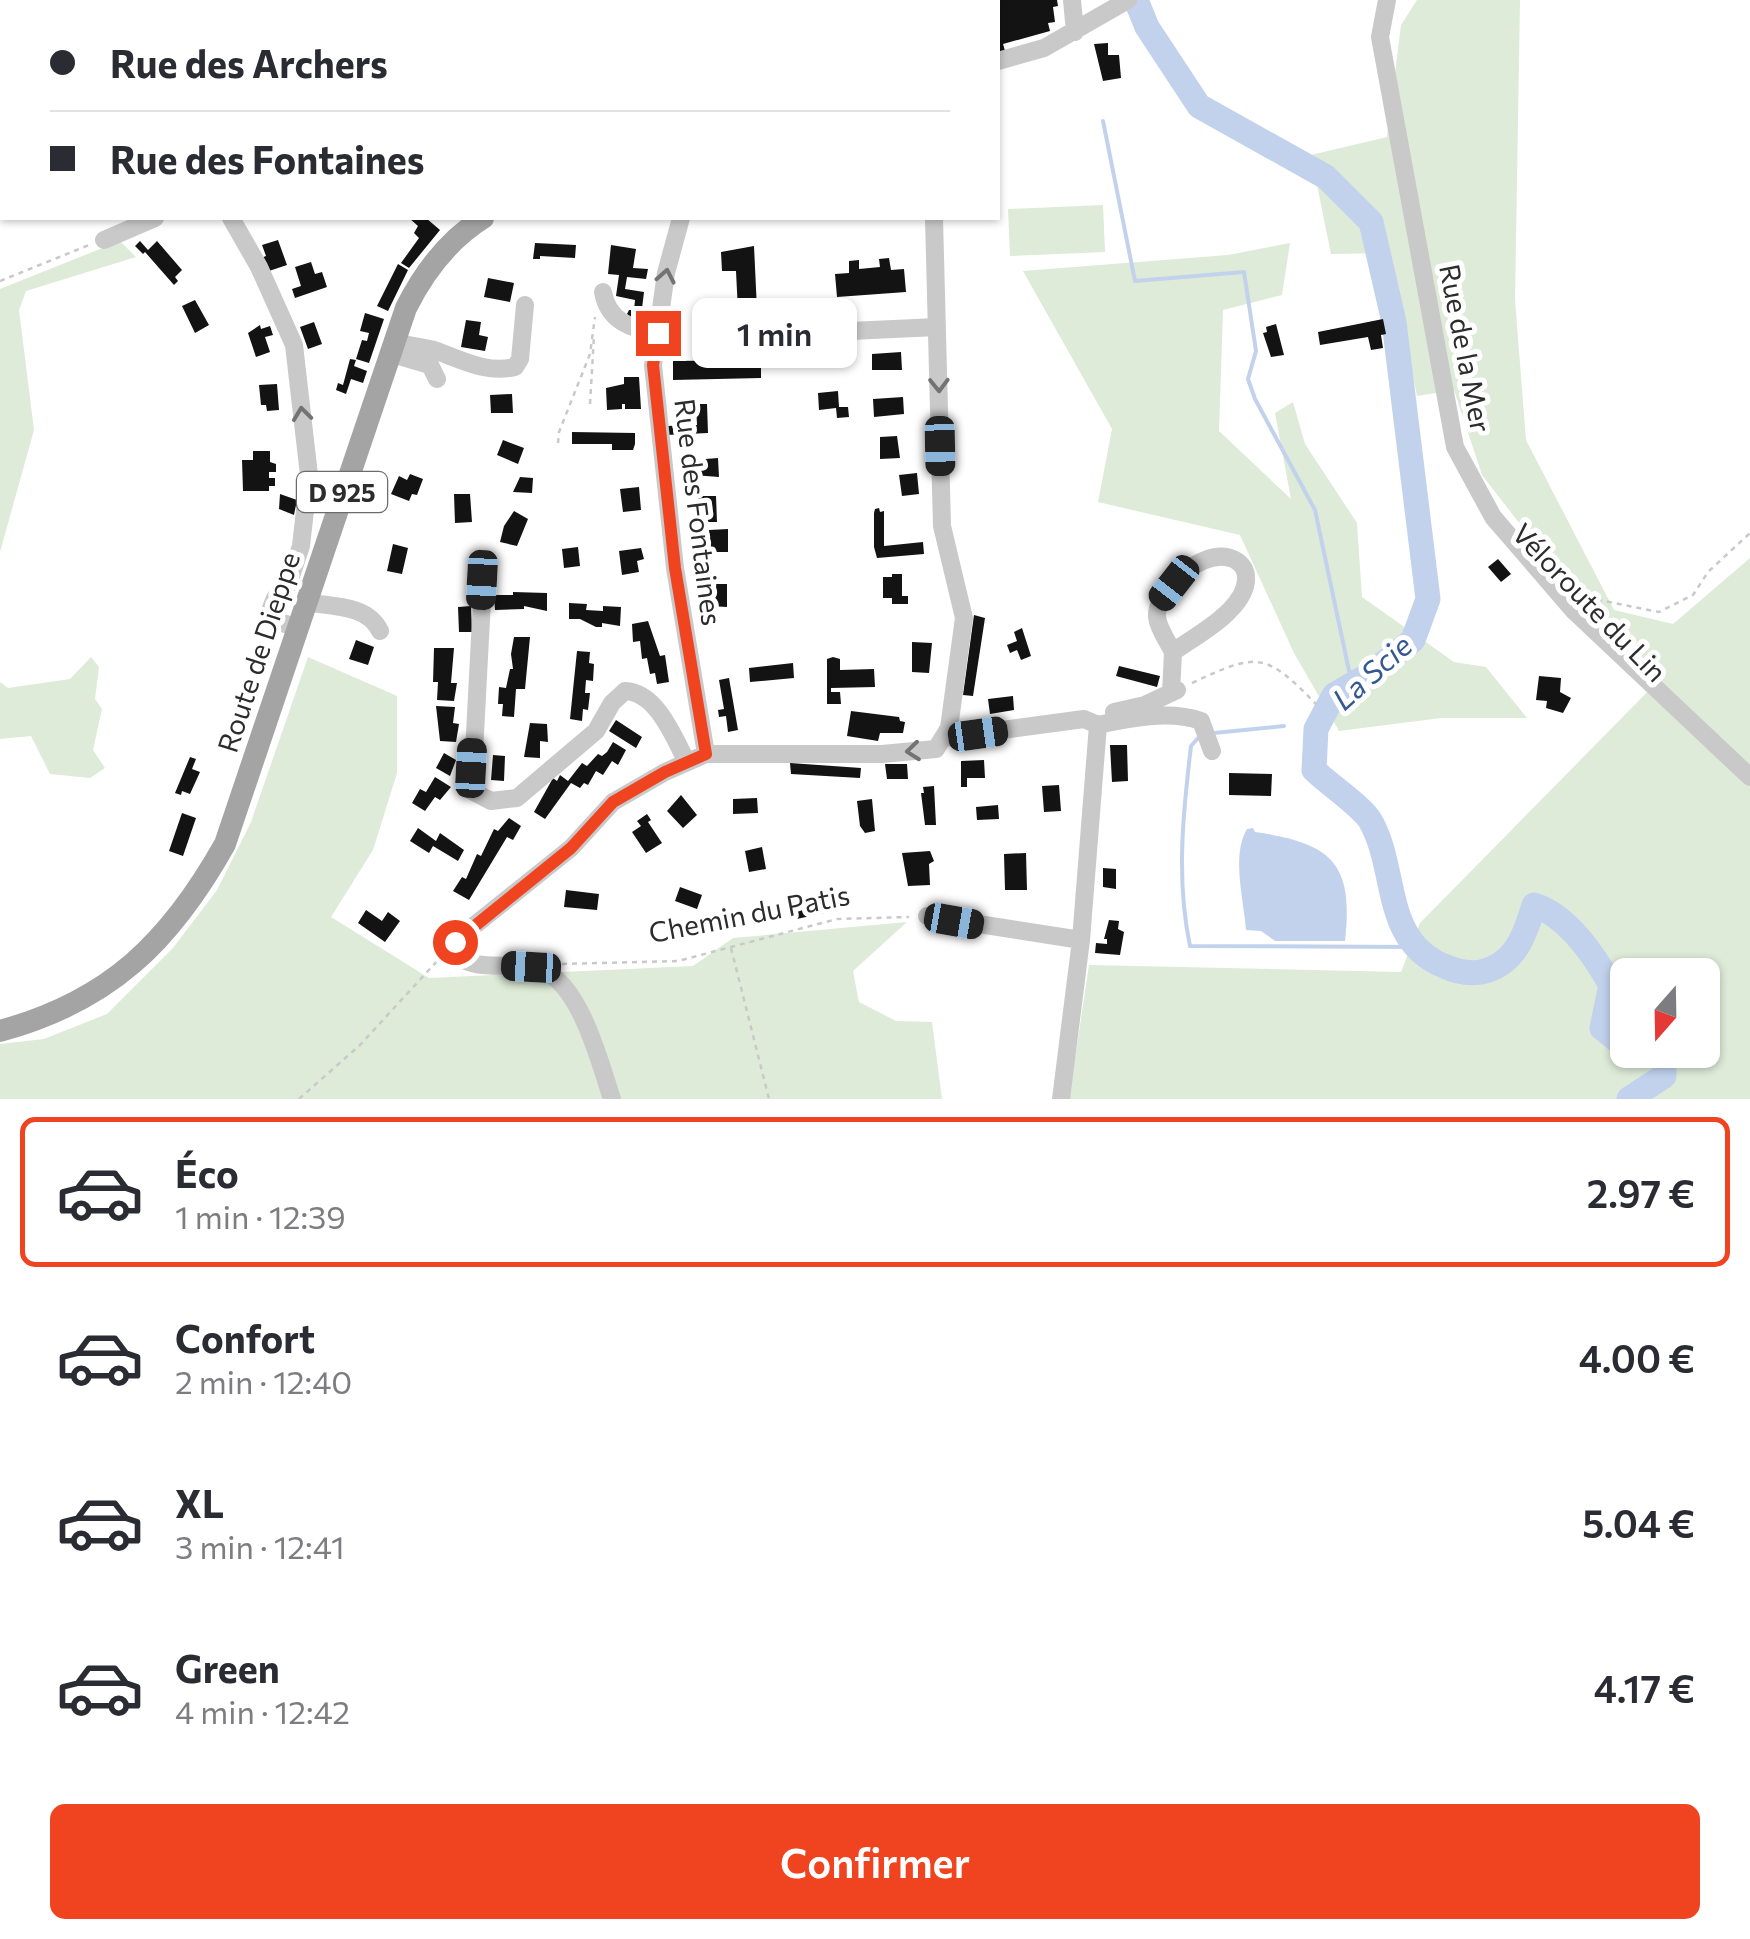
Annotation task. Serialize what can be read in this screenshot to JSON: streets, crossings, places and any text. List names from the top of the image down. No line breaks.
{"streets":{"main road":["D 925","Route de Dieppe"],"street":["Rue de la Mer","Rue des Fontaines"],"path":["Chemin du Patis"]},"water":["La Scie"],"north":"bottom","page":{"banner":["Rue des Archers","Rue des Fontaines"],"bubble":"1 min","list":[{"name":"Éco","note":"1 min · 12:39","value":"2.97 €"},{"name":"Confort","note":"2 min · 12:40","value":"4.00 €"},{"name":"XL","note":"3 min · 12:41","value":"5.04 €"},{"name":"Green","note":"4 min · 12:42","value":"4.17 €"}],"buttons":"Confirmer"}}
